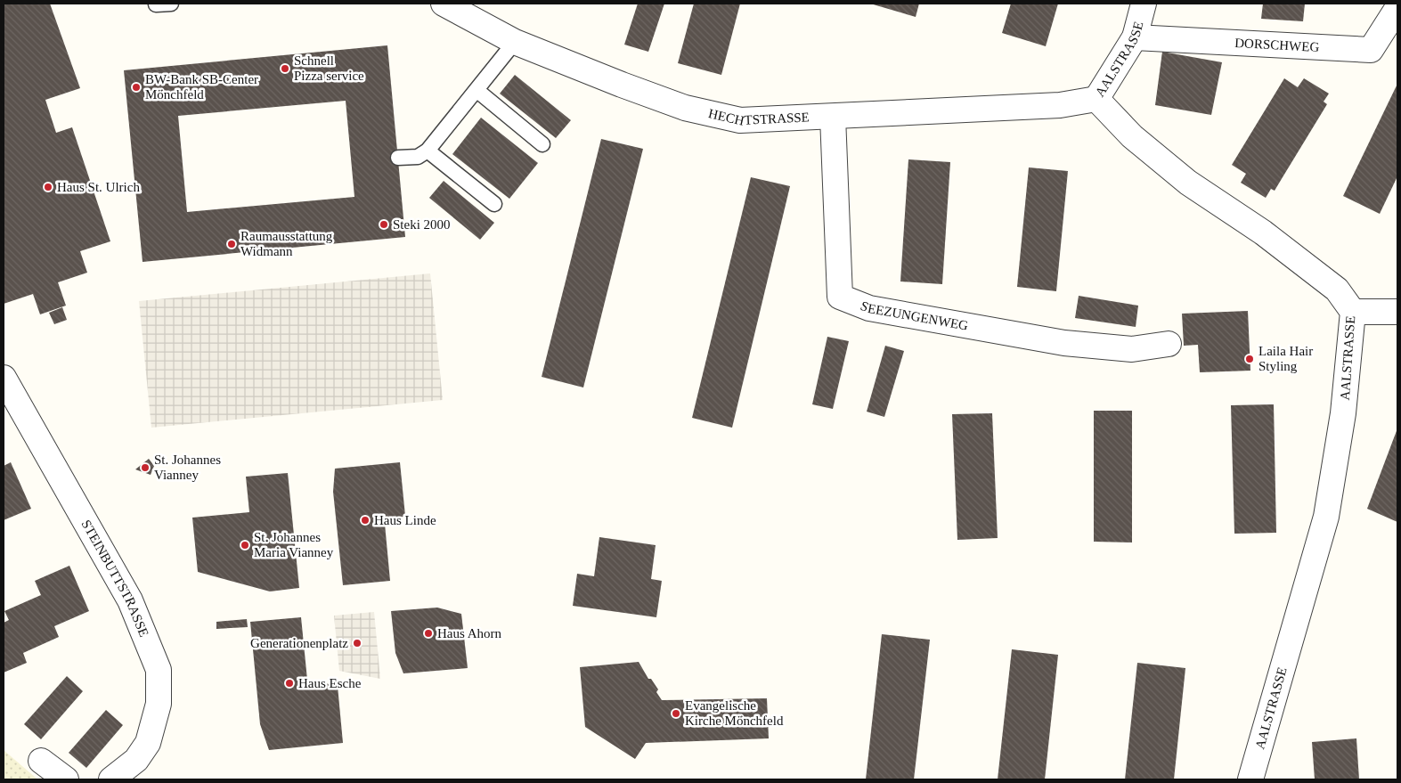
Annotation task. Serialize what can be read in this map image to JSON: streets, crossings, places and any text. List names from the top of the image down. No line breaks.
{"streets":{"street":["DORSCHWEG","AALSTRASSE","HECHTSTRASSE","SEEZUNGENWEG","STEINBUTTSTRASSE"]},"crossings":[["DORSCHWEG","AALSTRASSE"],["AALSTRASSE","HECHTSTRASSE"],["HECHTSTRASSE","SEEZUNGENWEG"]],"places":["Schnell Pizza service","BW-Bank SB-Center Mönchfeld","Haus St. Ulrich","Steki 2000","Raumausstattung Widmann","Laila Hair Styling","St. Johannes Vianney","Haus Linde","St. Johannes Maria Vianney","Haus Ahorn","Generationenplatz","Haus Esche","Evangelische Kirche Mönchfeld"]}
